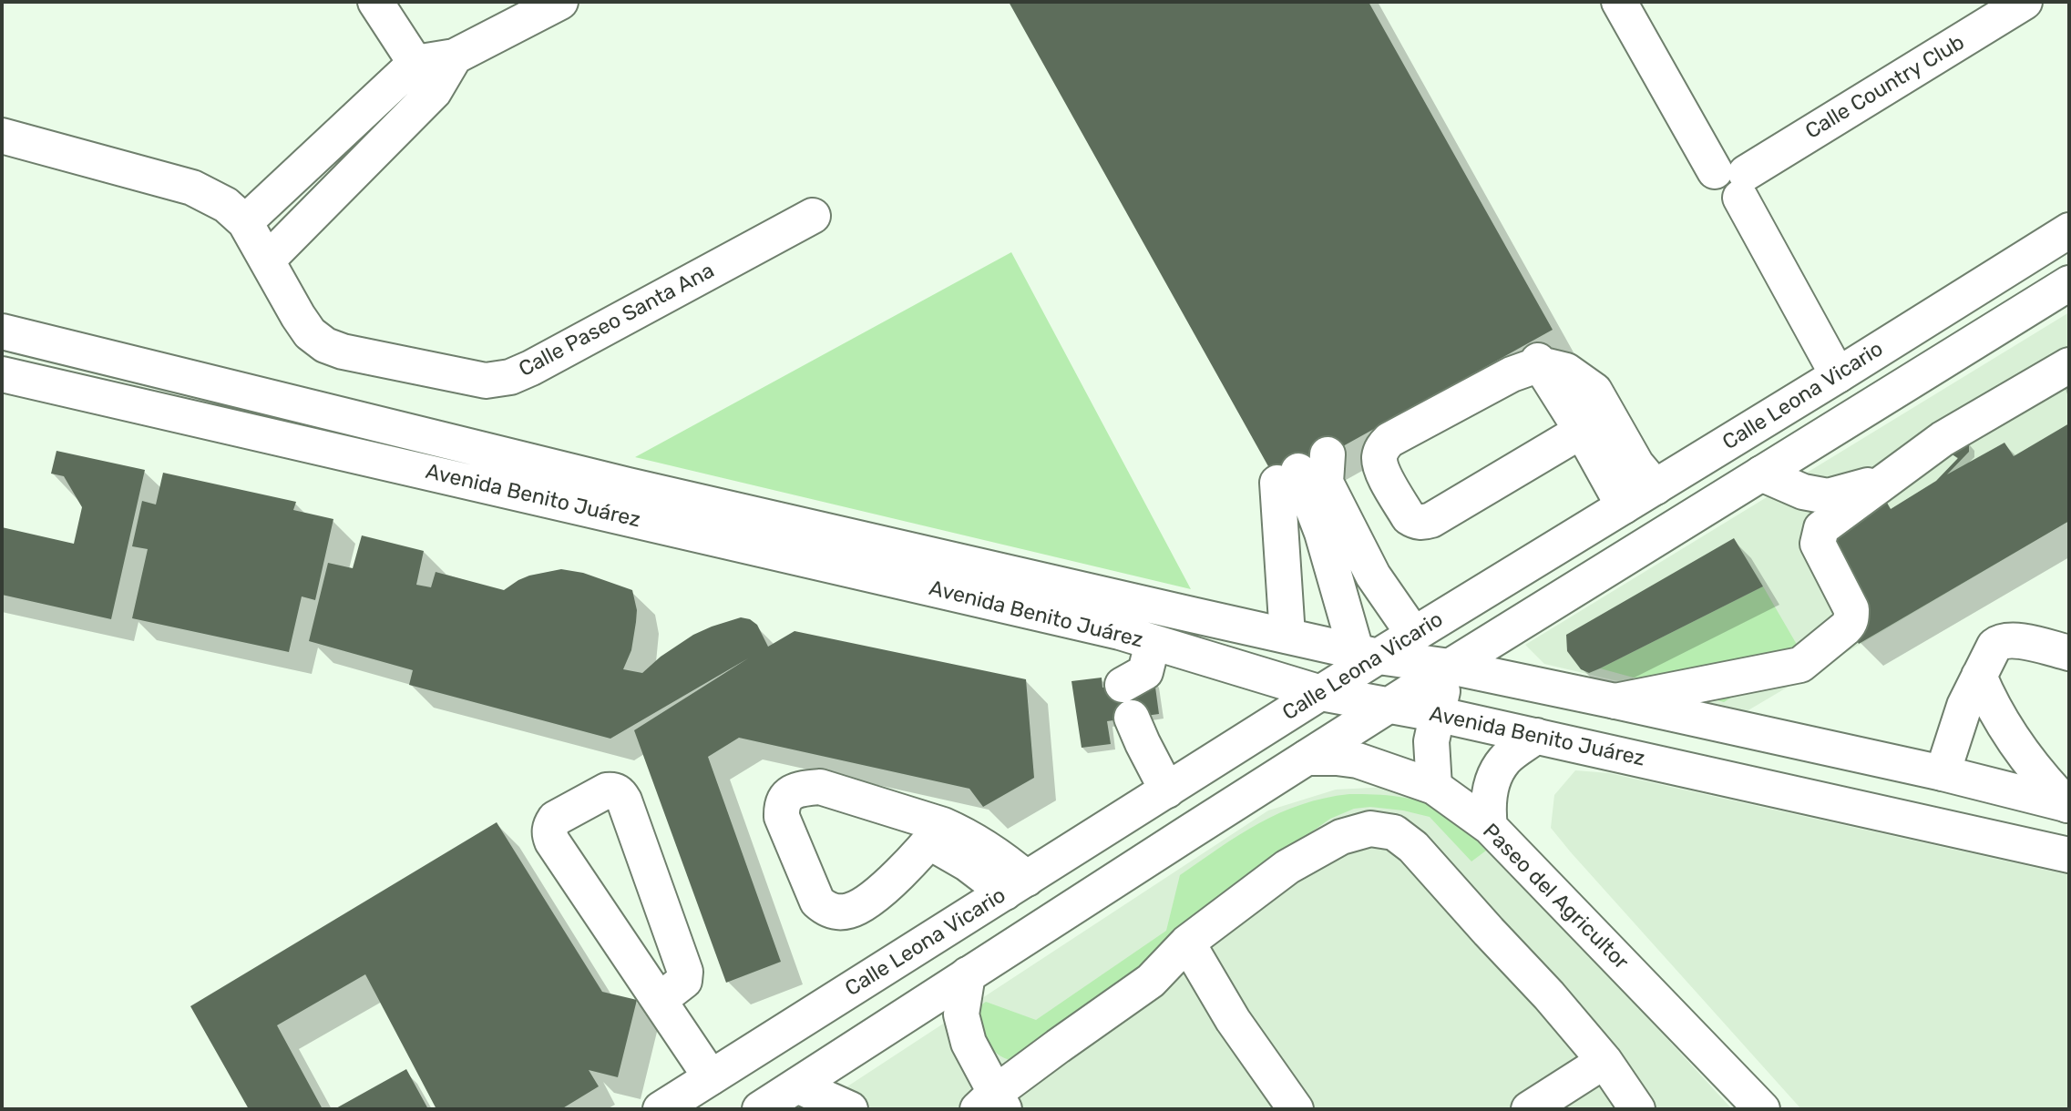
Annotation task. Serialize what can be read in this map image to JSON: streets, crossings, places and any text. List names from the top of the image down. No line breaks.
{"streets":{"main road":["Calle Country Club","Calle Paseo Santa Ana","Calle Leona Vicario","Avenida Benito Juárez","Paseo del Agricultor"]},"crossings":[["Calle Leona Vicario","Avenida Benito Juárez"],["Calle Leona Vicario","Paseo del Agricultor"]]}
